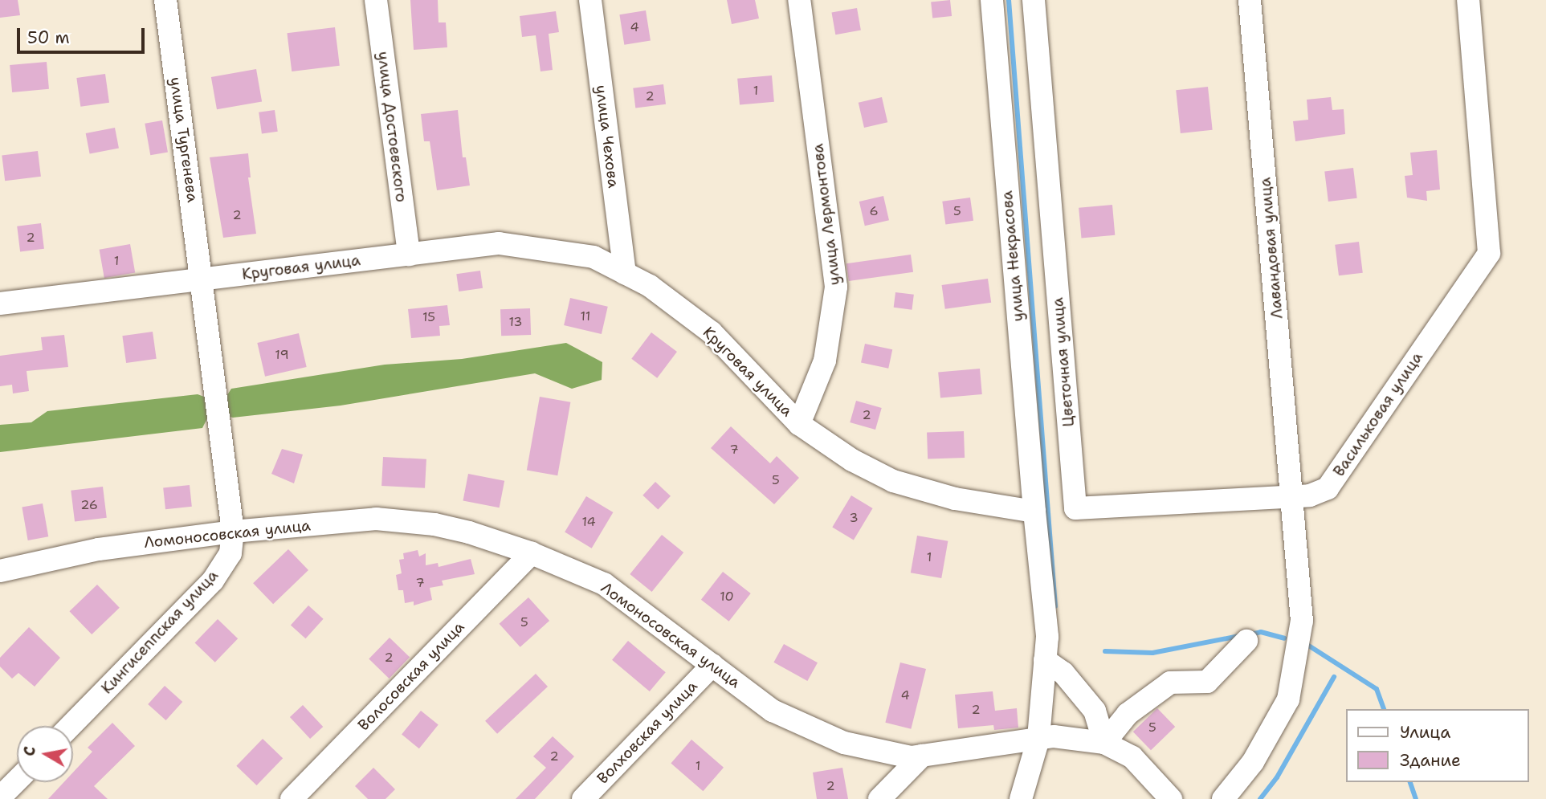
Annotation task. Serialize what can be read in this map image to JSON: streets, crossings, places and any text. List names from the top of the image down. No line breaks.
{"streets":{"street":["улица Достоевского","улица Чехова","улица Тургенева","улица Лермонтова","Лавандовая улица","улица Некрасова","Круговая улица","Цветочная улица","Васильковая улица","Ломоносовская улица","Кингисеппская улица","Волосовская улица","Волховская улица"]},"crossings":[["улица Достоевского","Круговая улица"],["улица Чехова","Круговая улица"],["улица Тургенева","Круговая улица"],["улица Тургенева","Кингисеппская улица"],["улица Лермонтова","Круговая улица"],["Лавандовая улица","Цветочная улица"],["Лавандовая улица","Васильковая улица"],["улица Некрасова","Круговая улица"],["Круговая улица","Кингисеппская улица"],["Цветочная улица","Васильковая улица"],["Ломоносовская улица","Кингисеппская улица"],["Ломоносовская улица","Волосовская улица"],["Ломоносовская улица","Волховская улица"]],"house_numbers":["4","1","2","6","5","2","2","1","11","15","13","19","2","7","5","26","3","14","1","7","10","5","2","4","2","5","2","1","2"],"legend":["Улица","Здание"],"scale_bar":"50 m","north":"left"}
